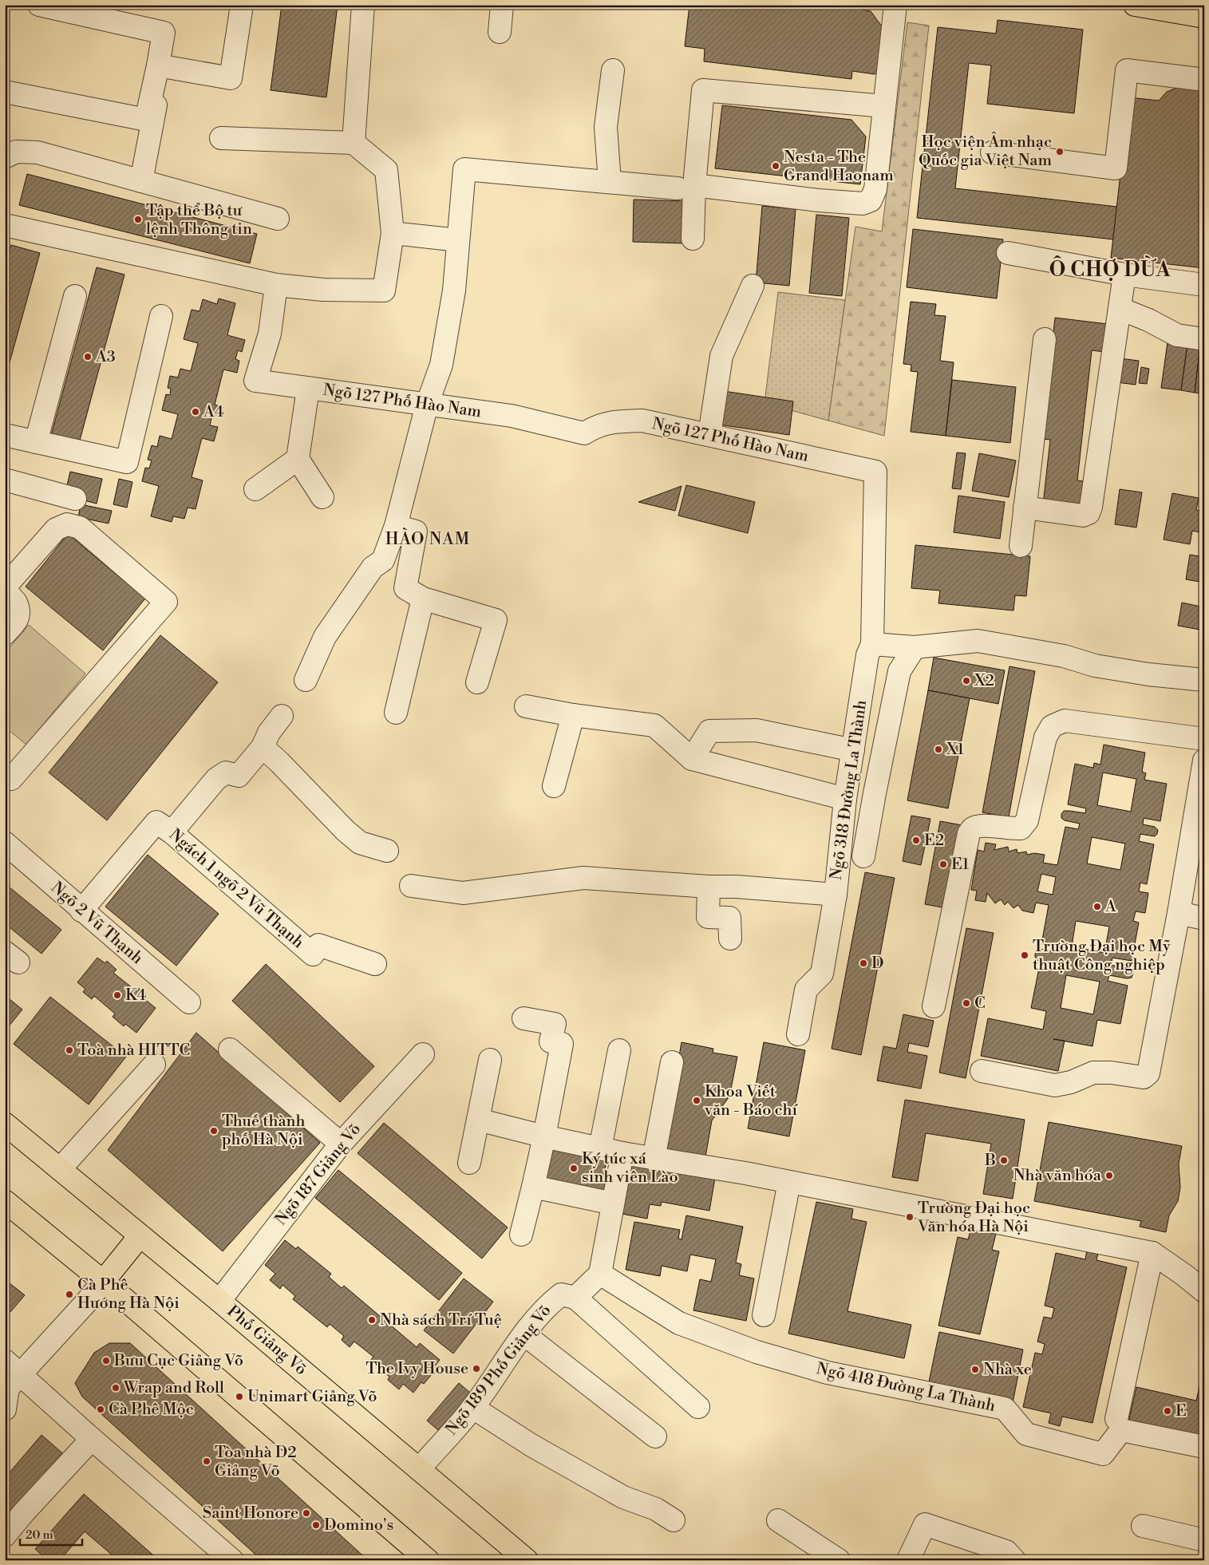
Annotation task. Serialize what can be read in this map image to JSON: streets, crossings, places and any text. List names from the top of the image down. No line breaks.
{"streets":{"main road":["Phố Giảng Võ"],"street":["Ngõ 127 Phố Hào Nam","Ngõ 318 Đường La Thành","Ngách 1 ngõ 2 Vũ Thạnh","Ngõ 2 Vũ Thạnh","Ngõ 187 Giảng Võ","Ngõ 189 Phố Giảng Võ","Ngõ 418 Đường La Thành"]},"crossings":[["Ngõ 127 Phố Hào Nam","Ngõ 318 Đường La Thành"],["Ngách 1 ngõ 2 Vũ Thạnh","Ngõ 2 Vũ Thạnh"],["Ngõ 187 Giảng Võ","Phố Giảng Võ"],["Phố Giảng Võ","Ngõ 189 Phố Giảng Võ"]],"districts":["Ô CHỢ DỪA","HÀO NAM"],"places":["Học viện Âm nhạc Quốc gia Việt Nam","Nesta - The Grand Haonam","Tập thể Bộ tư lệnh Thông tin","A3","A4","X2","X1","E2","E1","A","Trường Đại học Mỹ thuật Công nghiệp","D","K4","C","Toà nhà HITTC","Khoa Viết văn - Báo chí","Thuế thành phố Hà Nội","B","Ký túc xá sinh viên Lào","Nhà văn hóa","Trường Đại học Văn hóa Hà Nội","Cà Phê Hương Hà Nội","Nhà sách Trí Tuệ","Bưu Cục Giảng Võ","The Ivy House","Nhà xe","Wrap and Roll","Unimart Giảng Võ","Cà Phê Mộc","E","Tòa nhà D2 Giảng Võ","Saint Honore","Domino's"],"scale_bar":"20 m"}
